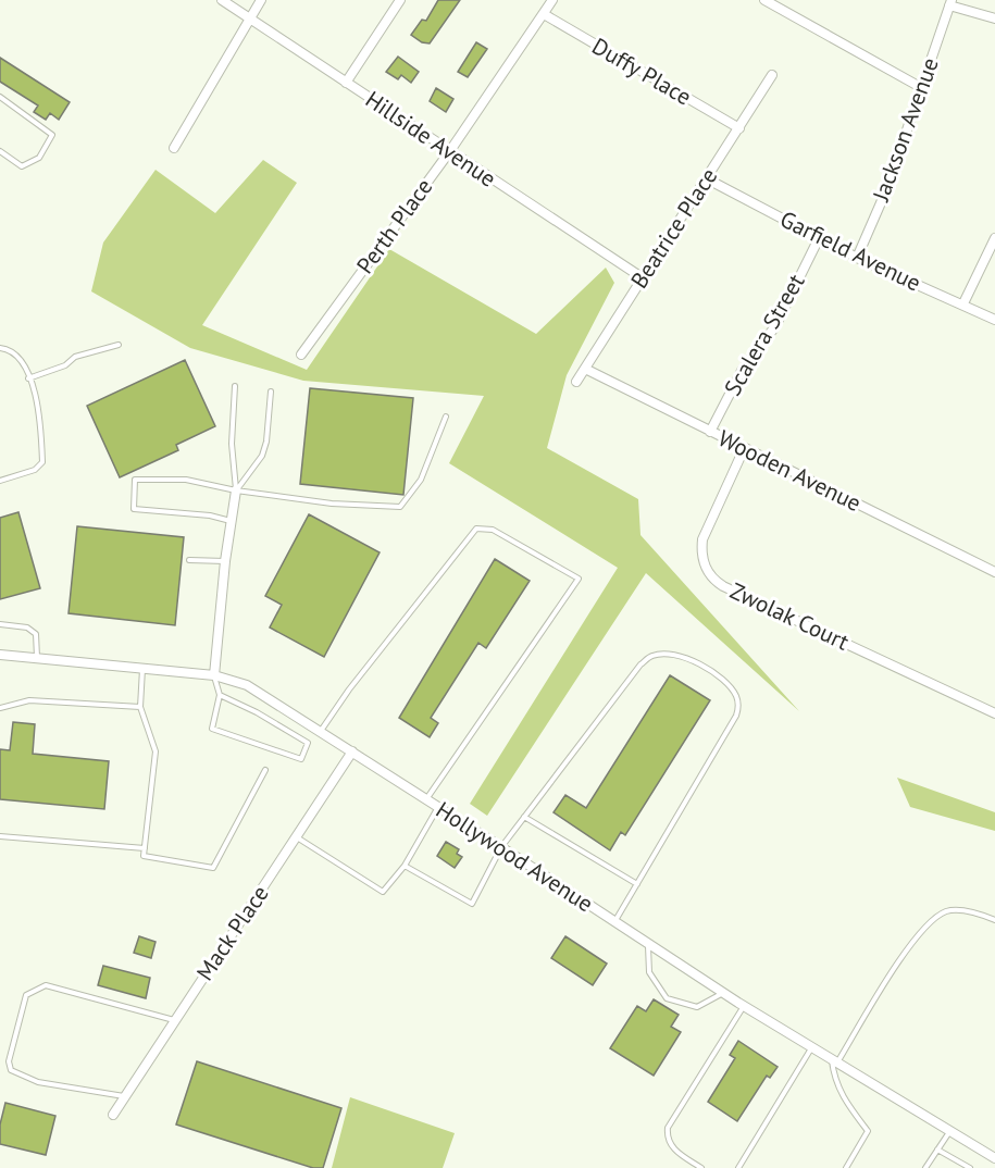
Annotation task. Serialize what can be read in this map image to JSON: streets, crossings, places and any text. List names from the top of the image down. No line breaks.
{"streets":{"street":["Duffy Place","Jackson Avenue","Hillside Avenue","Perth Place","Beatrice Place","Garfield Avenue","Scalera Street","Wooden Avenue","Zwolak Court","Hollywood Avenue","Mack Place"]},"crossings":[["Duffy Place","Perth Place"],["Duffy Place","Beatrice Place"],["Jackson Avenue","Garfield Avenue"],["Hillside Avenue","Perth Place"],["Hillside Avenue","Beatrice Place"],["Beatrice Place","Garfield Avenue"],["Beatrice Place","Wooden Avenue"],["Garfield Avenue","Scalera Street"],["Scalera Street","Wooden Avenue"],["Wooden Avenue","Zwolak Court"],["Hollywood Avenue","Mack Place"]]}
